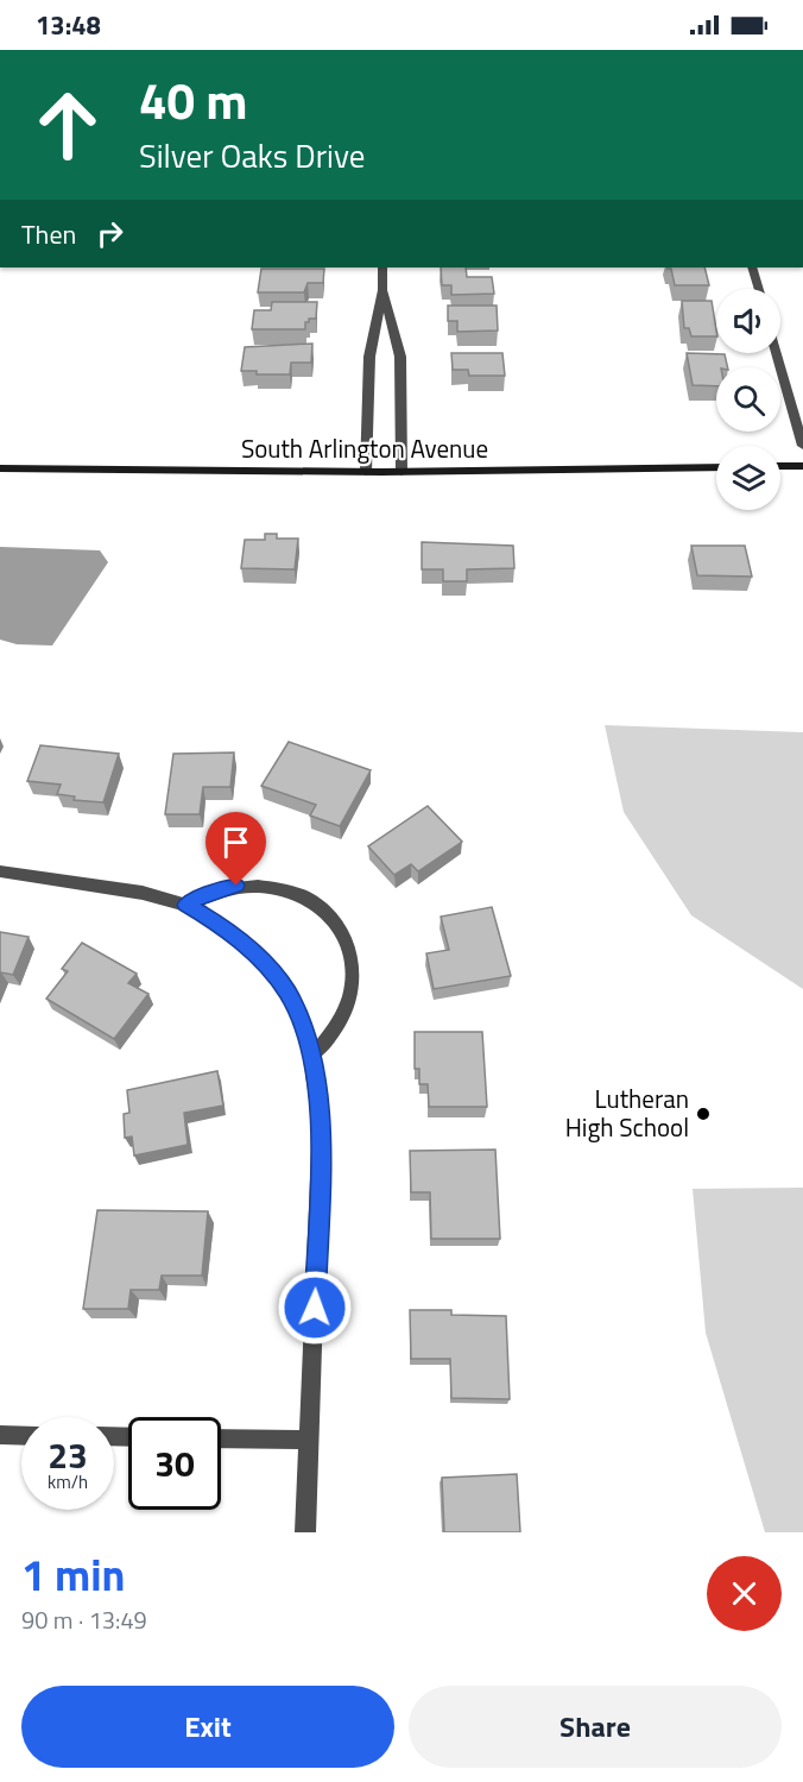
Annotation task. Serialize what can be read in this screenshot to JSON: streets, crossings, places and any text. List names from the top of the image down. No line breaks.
{"streets":{"main road":["South Arlington Avenue"]},"places":["Lutheran High School"],"page":{"status":"13:48","turn":["40 m","Silver Oaks Drive"],"then":"Then","speed":"23 km/h","limit":"30","heading":["1 min","90 m · 13:49"],"buttons":["Exit","Share"]}}
